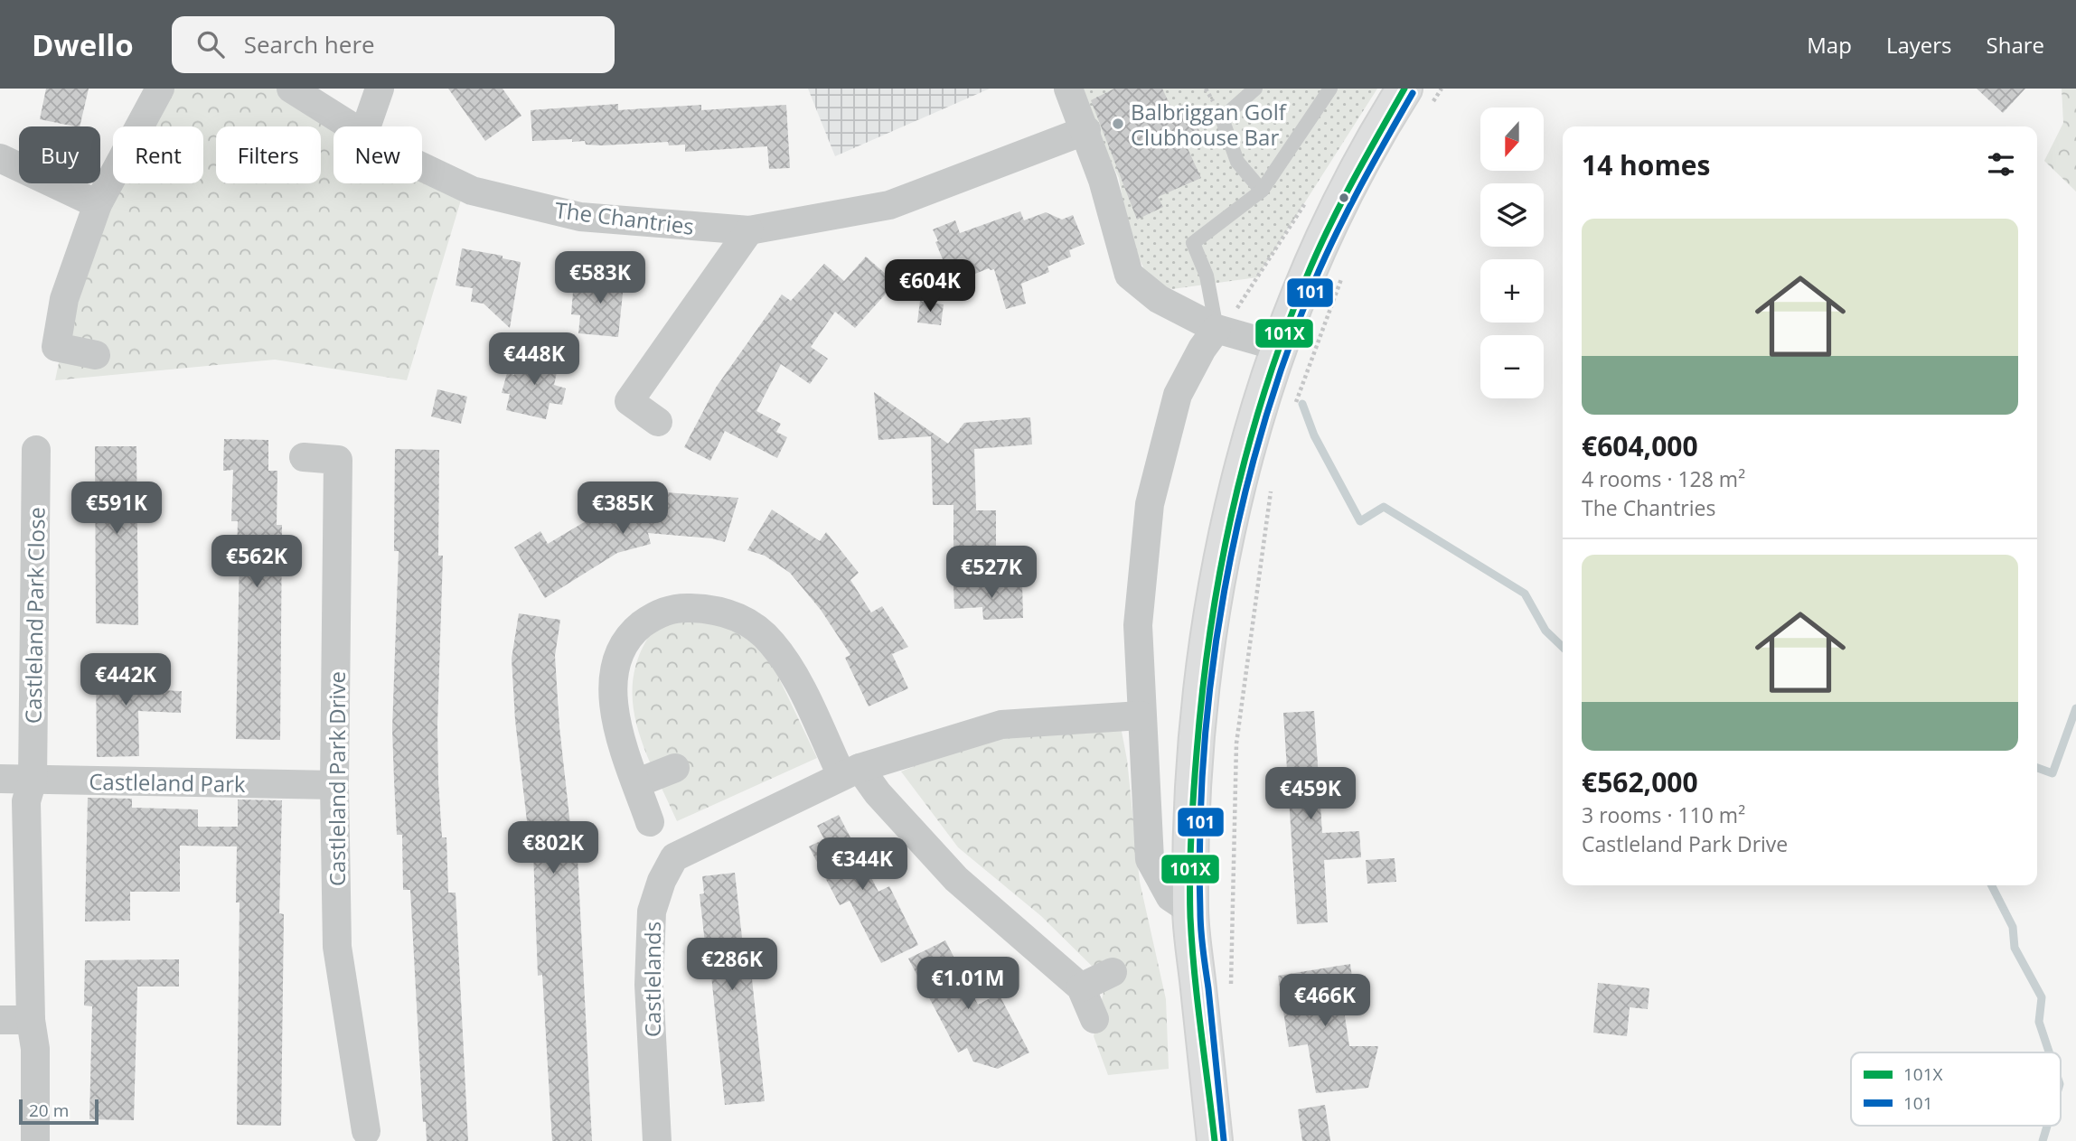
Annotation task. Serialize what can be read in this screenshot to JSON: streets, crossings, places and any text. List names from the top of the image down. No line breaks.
{"streets":{"street":["The Chantries","Castleland Park Close","Castleland Park Drive","Castleland Park","Castlelands"]},"crossings":[["Castleland Park Close","Castleland Park"],["Castleland Park Drive","Castleland Park"]],"places":["Balbriggan Golf Clubhouse Bar"],"lines":["transit line 101X","transit line 101"],"legend":["101X","101"],"scale_bar":"20 m","north":"bottom","page":{"header":"Dwello","search":"Search here","nav":["Map","Layers","Share"],"map_buttons":["+","−"],"chip":["Buy","Rent","Filters","New"],"heading":"14 homes","list":[{"name":"€604,000","note":"4 rooms · 128 m² · The Chantries"},{"name":"€562,000","note":"3 rooms · 110 m² · Castleland Park Drive"}],"price":["€583K","€604K","€448K","€591K","€385K","€562K","€527K","€442K","€459K","€802K","€344K","€286K","€1.01M","€466K"],"scale":"20 m"}}
